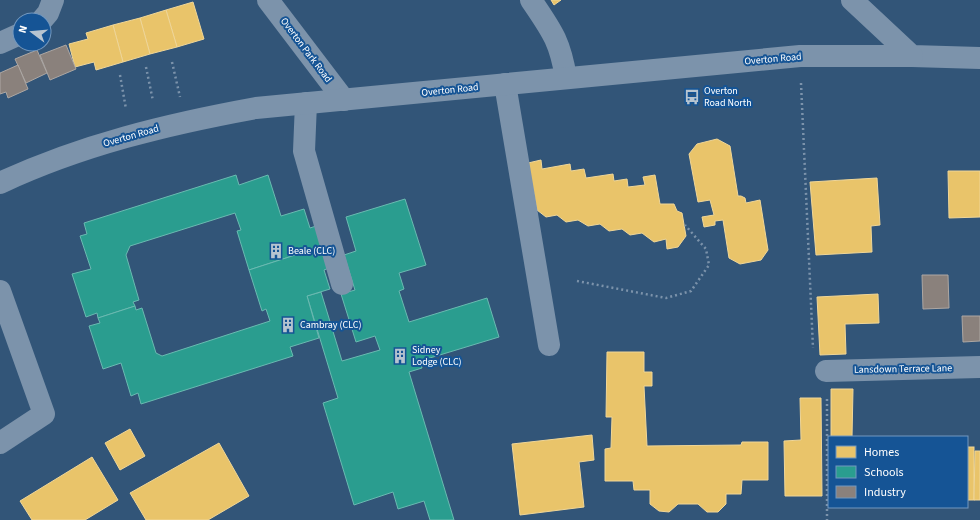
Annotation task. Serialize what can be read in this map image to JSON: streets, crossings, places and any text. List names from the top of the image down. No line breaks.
{"streets":{"street":["Overton Park Road","Overton Road","Lansdown Terrace Lane"]},"crossings":[["Overton Park Road","Overton Road"]],"places":{"bus stop":["Overton Road North"],"building":["Beale (CLC)","Cambray (CLC)","Sidney Lodge (CLC)"]},"legend":["Homes","Schools","Industry"],"north":"left"}
